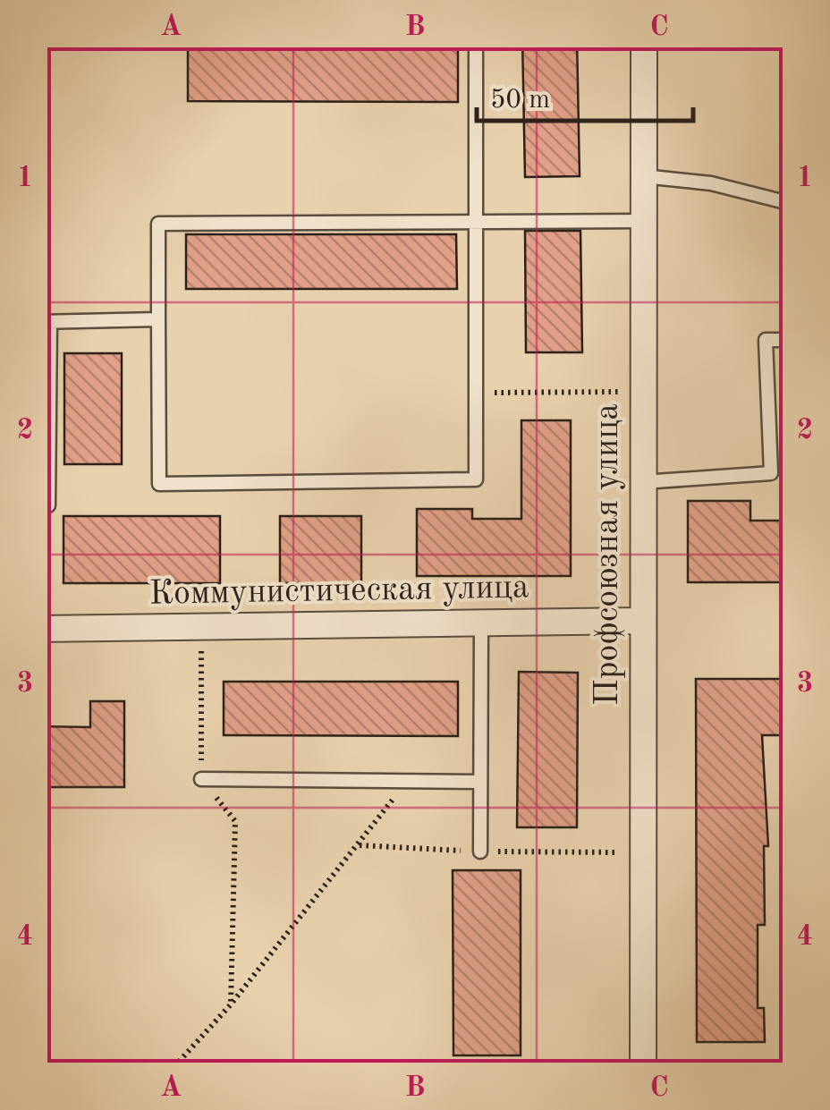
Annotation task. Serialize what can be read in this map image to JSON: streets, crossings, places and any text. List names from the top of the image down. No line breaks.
{"streets":{"street":["Профсоюзная улица","Коммунистическая улица"]},"crossings":[["Профсоюзная улица","Коммунистическая улица"]],"scale_bar":"50 m","grid":{"columns":["A","B","C"],"rows":["1","2","3","4"]}}
